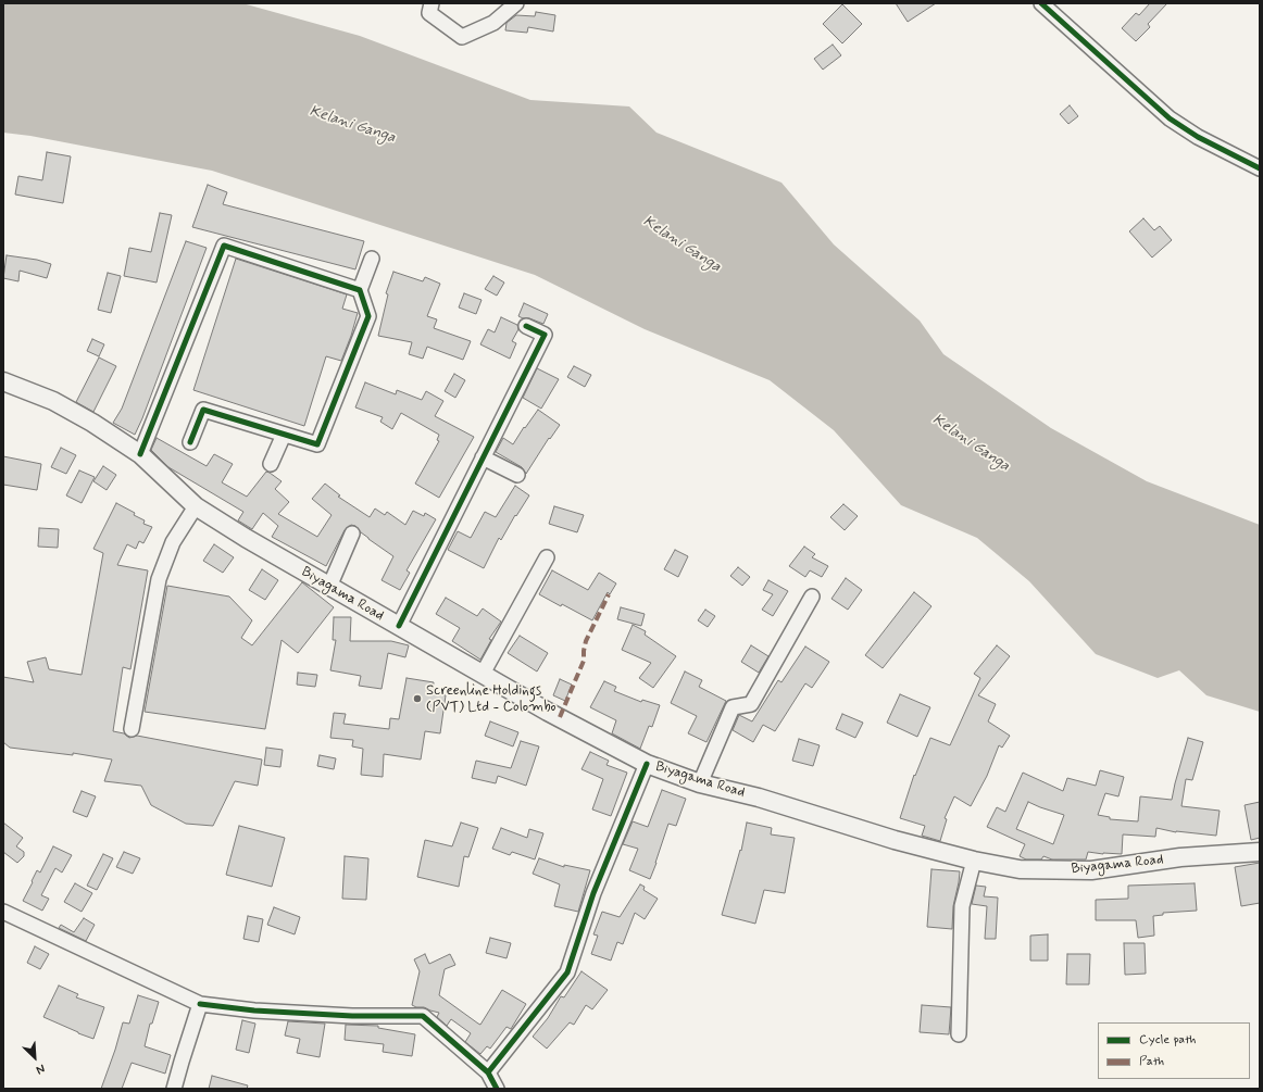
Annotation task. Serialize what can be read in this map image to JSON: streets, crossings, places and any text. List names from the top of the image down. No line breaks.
{"streets":{"main road":["Biyagama Road"]},"water":["Kelani Ganga"],"places":["Screenline Holdings (PVT) Ltd - Colombo"],"legend":["Cycle path","Path"],"north":"bottom right"}
